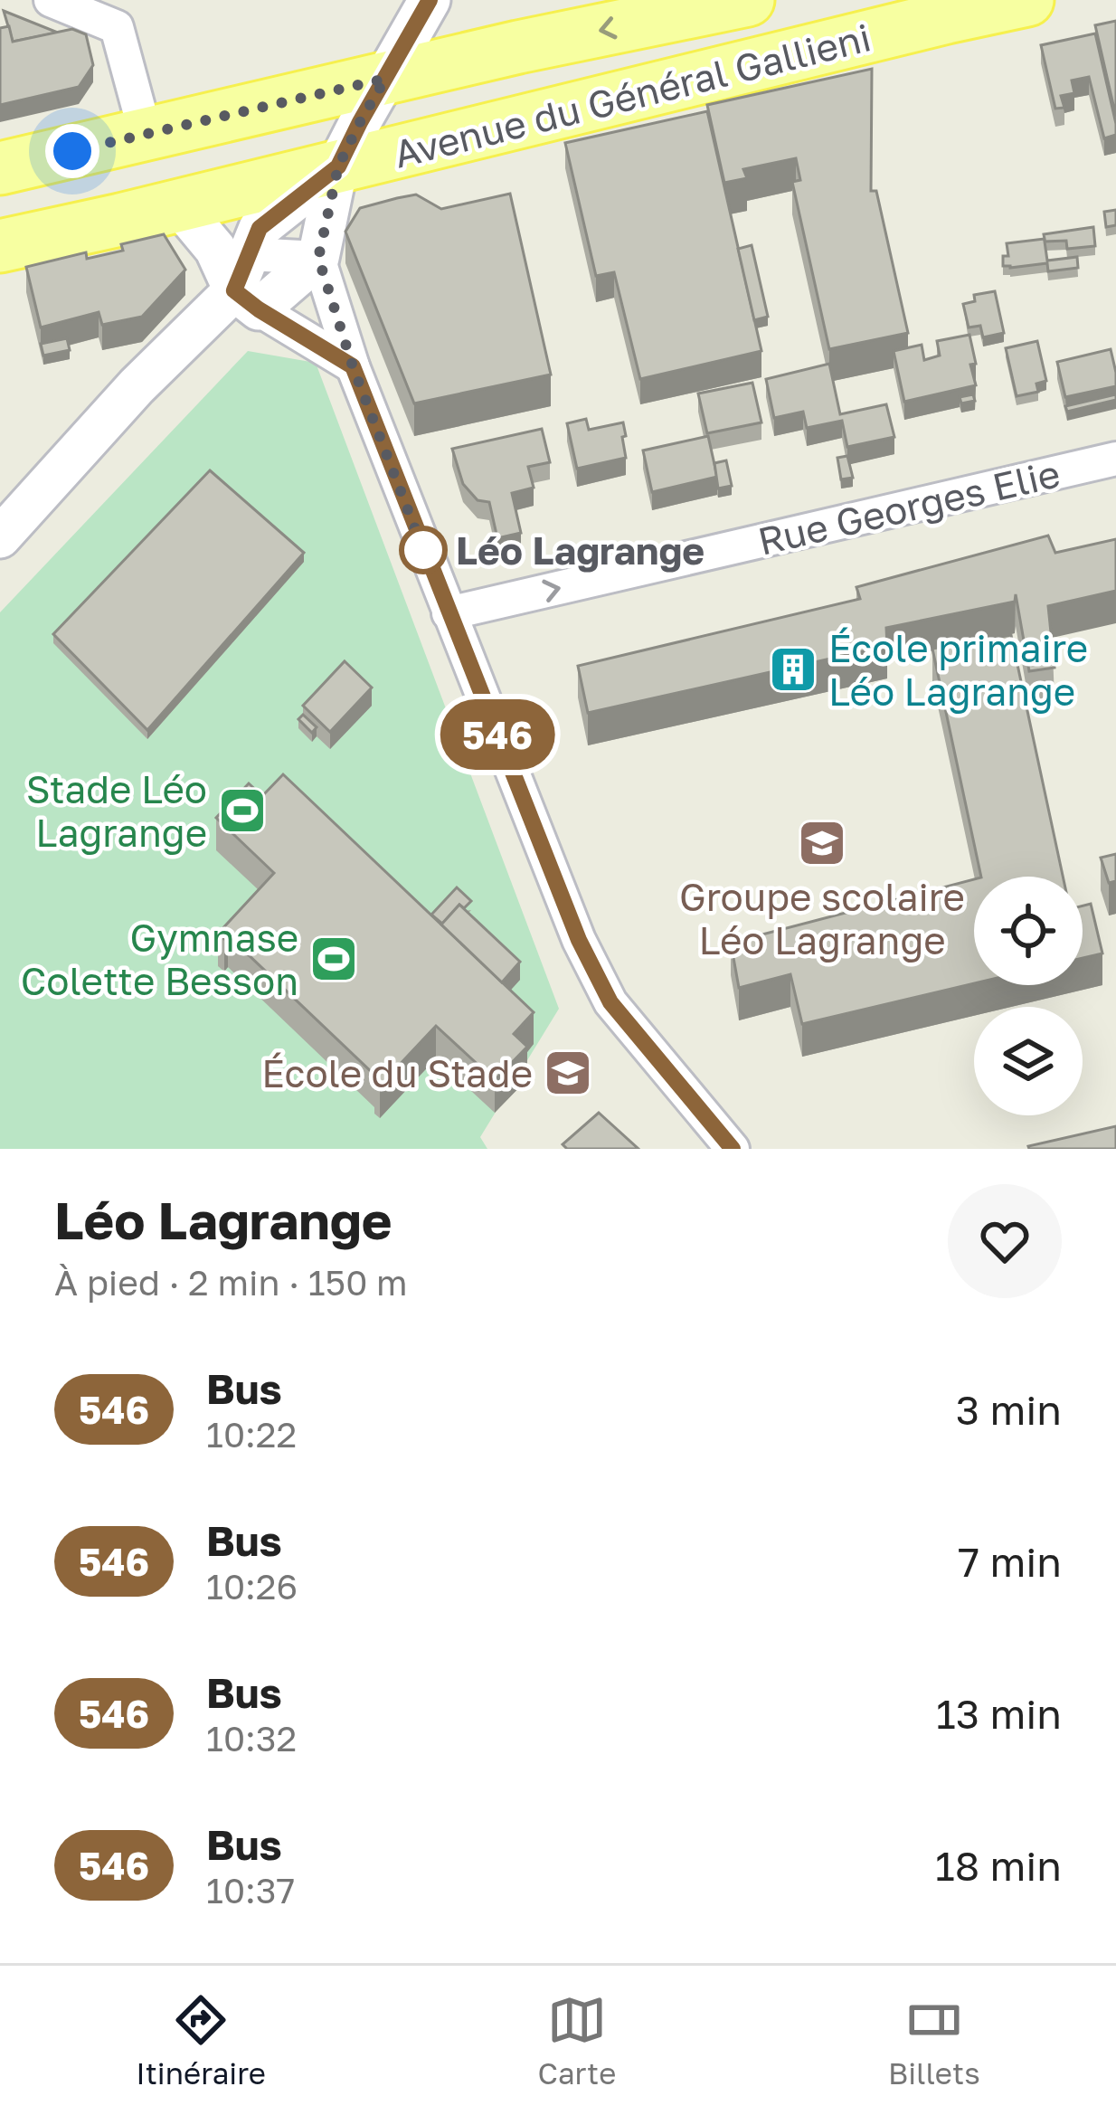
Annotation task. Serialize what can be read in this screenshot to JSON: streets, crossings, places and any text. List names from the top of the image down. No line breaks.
{"streets":{"main road":["Avenue du Général Gallieni"],"street":["Rue Georges Elie"]},"one_way":["Rue Georges Elie"],"places":{"other":["Léo Lagrange"],"building":["École primaire Léo Lagrange"],"sports":["Stade Léo Lagrange","Gymnase Colette Besson"],"school or university":["Groupe scolaire Léo Lagrange","École du Stade"]},"lines":["bus line 546"],"page":{"on_map":"546","heading":["Léo Lagrange","À pied · 2 min · 150 m"],"list":[{"mark":"546","name":"Bus","note":"10:22","value":"3 min"},{"mark":"546","name":"Bus","note":"10:26","value":"7 min"},{"mark":"546","name":"Bus","note":"10:32","value":"13 min"},{"mark":"546","name":"Bus","note":"10:37","value":"18 min"}],"tabs":["Itinéraire","Carte","Billets"]}}
